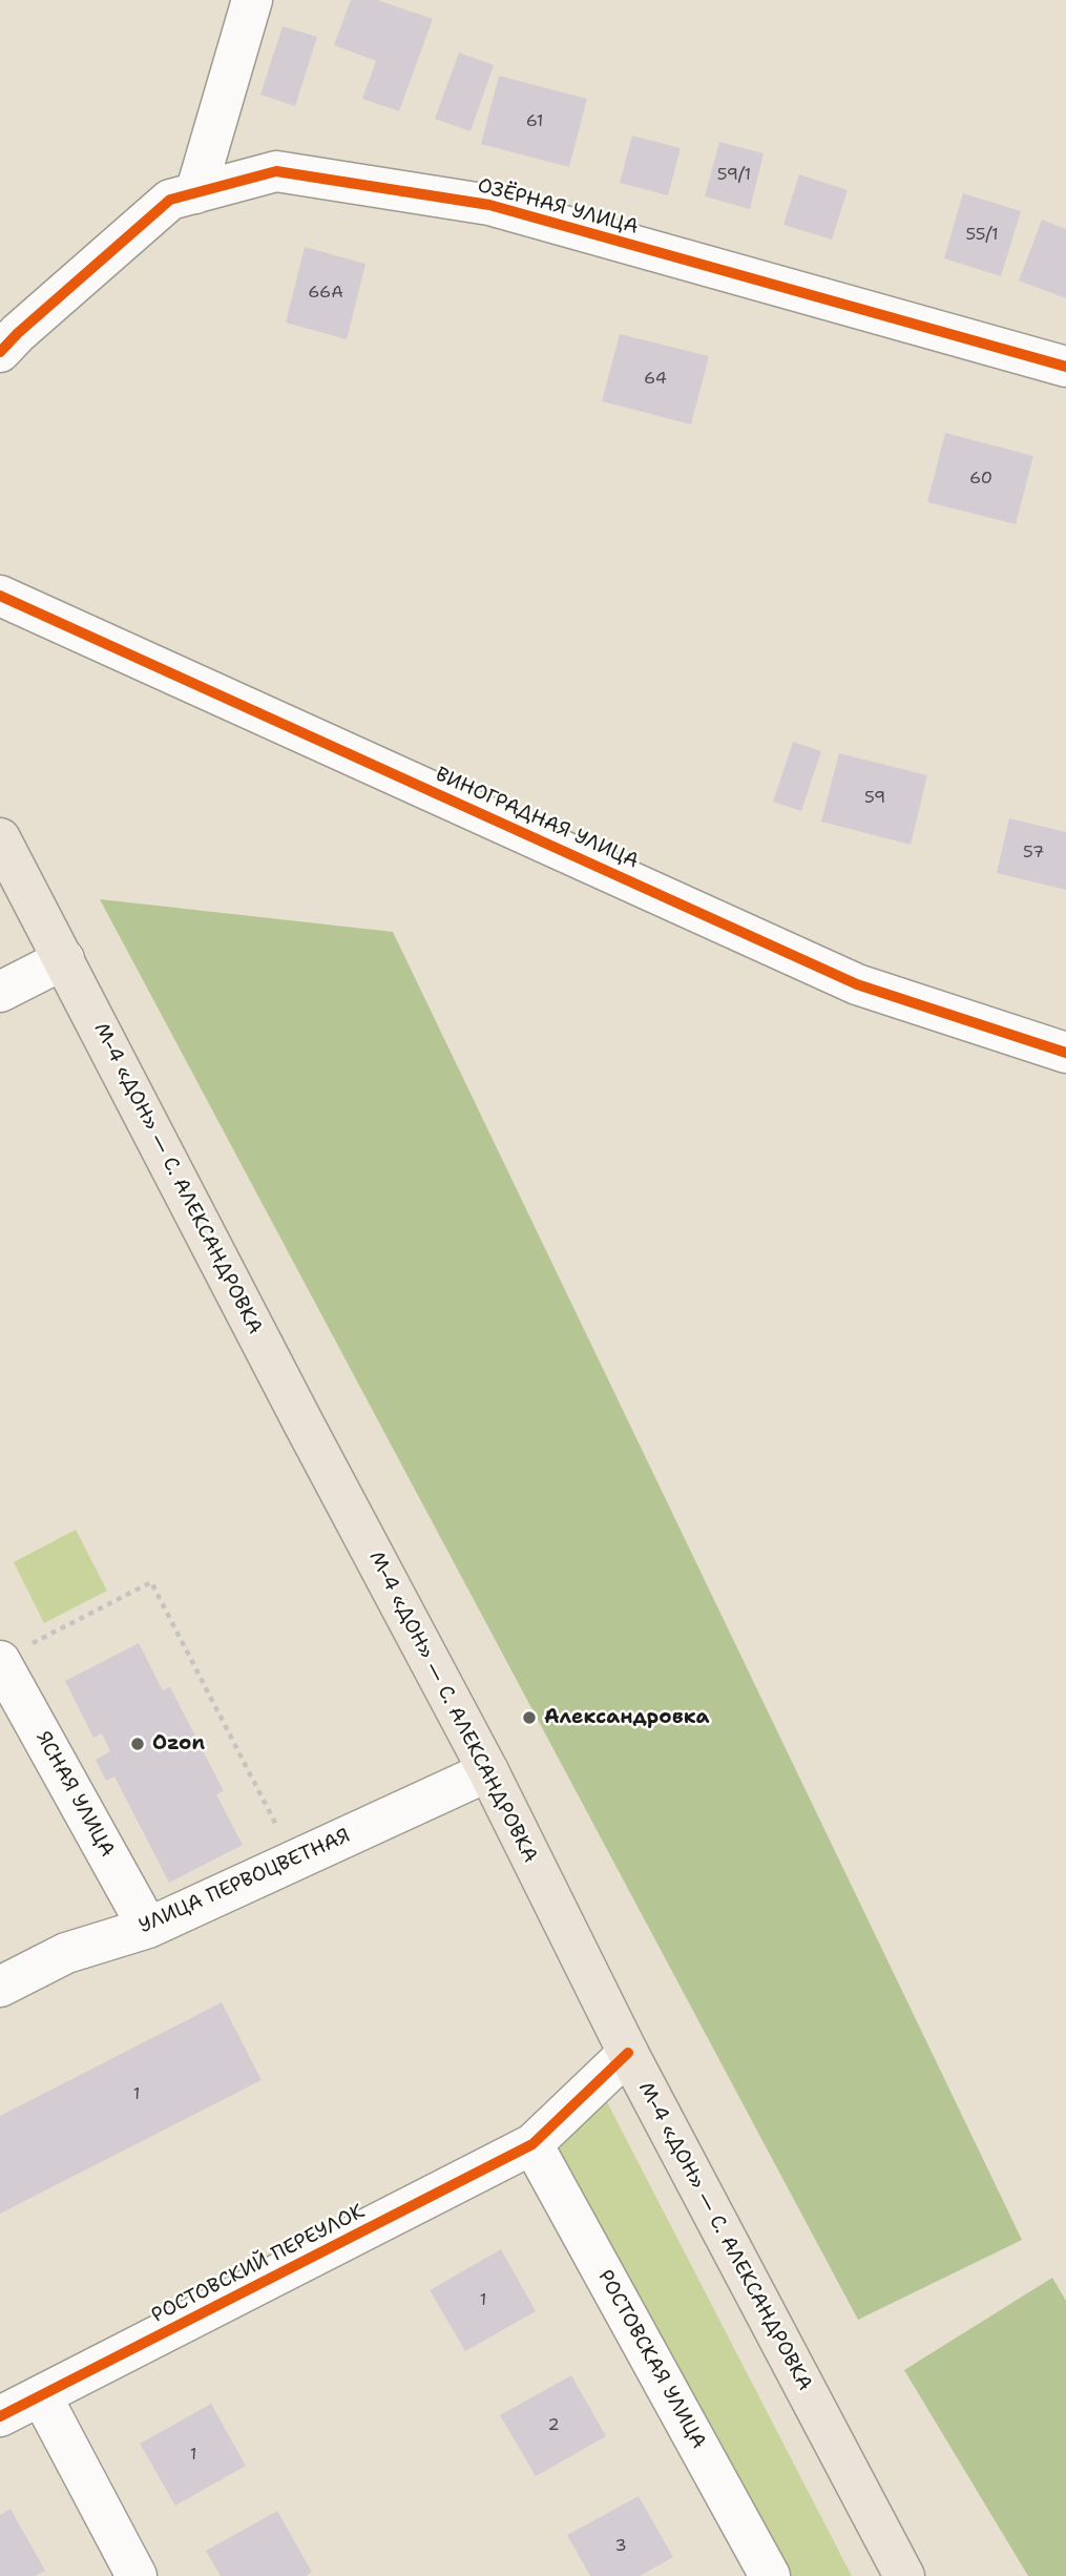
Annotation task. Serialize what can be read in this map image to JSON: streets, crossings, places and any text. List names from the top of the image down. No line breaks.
{"streets":{"main road":["М-4 «ДОН» — С. АЛЕКСАНДРОВКА"],"street":["ОЗЁРНАЯ УЛИЦА","ВИНОГРАДНАЯ УЛИЦА","ЯСНАЯ УЛИЦА","УЛИЦА ПЕРВОЦВЕТНАЯ","РОСТОВСКИЙ ПЕРЕУЛОК","РОСТОВСКАЯ УЛИЦА"]},"crossings":[["М-4 «ДОН» — С. АЛЕКСАНДРОВКА","УЛИЦА ПЕРВОЦВЕТНАЯ"],["М-4 «ДОН» — С. АЛЕКСАНДРОВКА","РОСТОВСКИЙ ПЕРЕУЛОК"],["ЯСНАЯ УЛИЦА","УЛИЦА ПЕРВОЦВЕТНАЯ"],["РОСТОВСКИЙ ПЕРЕУЛОК","РОСТОВСКАЯ УЛИЦА"]],"places":["Александровка","Ozon"],"house_numbers":["61","59/1","55/1","66А","64","60","59","57","1","1","2","1","3"]}
